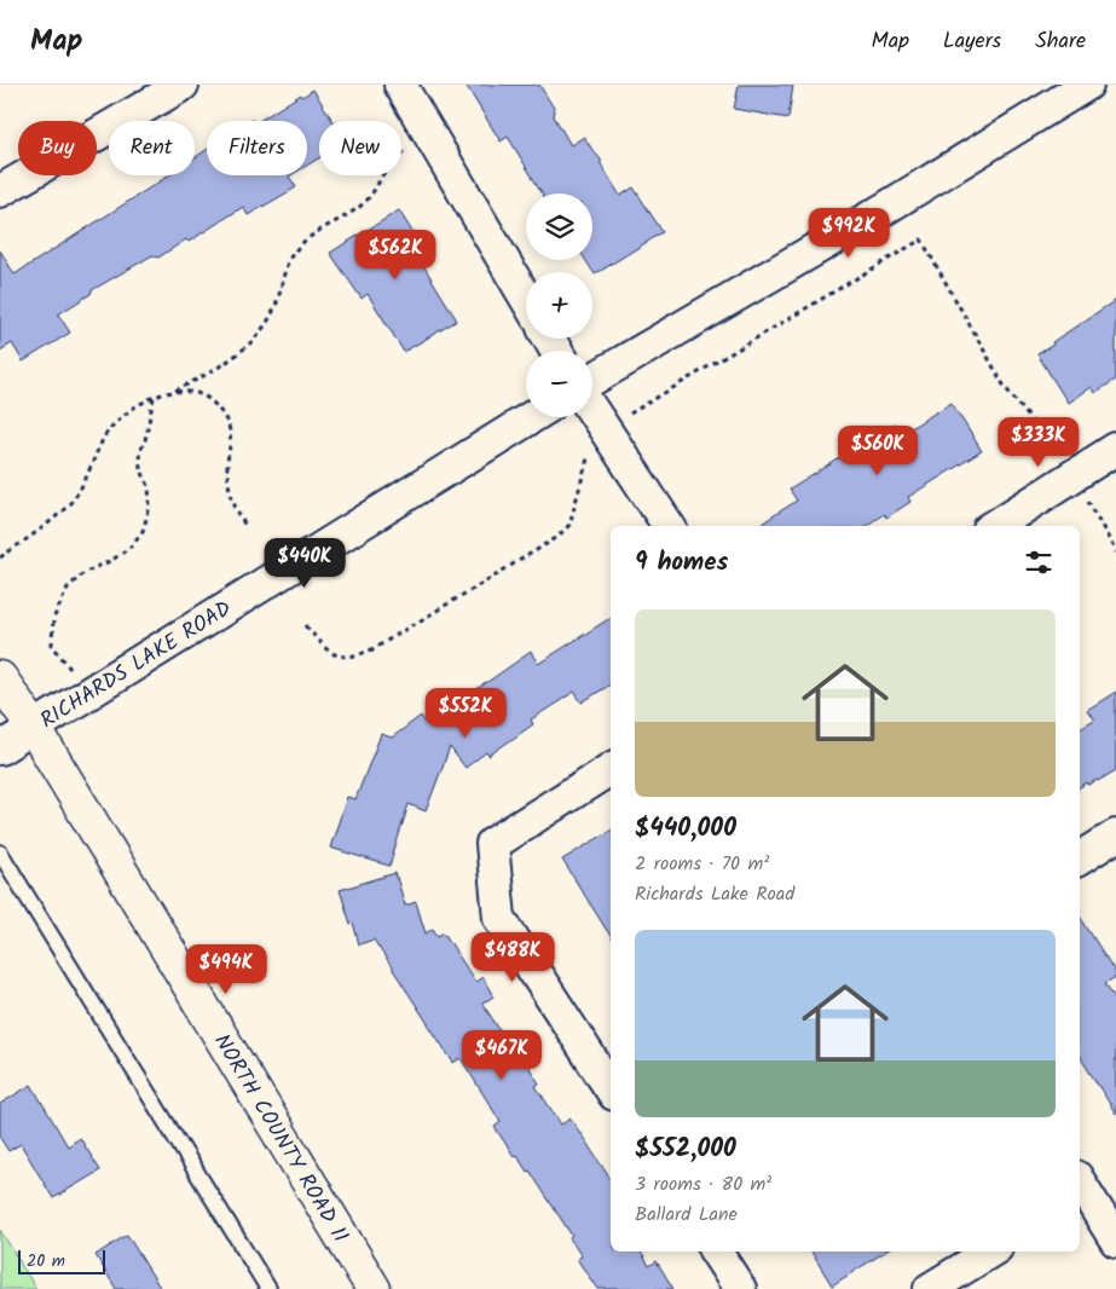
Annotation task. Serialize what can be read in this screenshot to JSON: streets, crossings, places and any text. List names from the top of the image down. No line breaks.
{"streets":{"main road":["NORTH COUNTY ROAD 11"],"street":["RICHARDS LAKE ROAD"]},"crossings":[["RICHARDS LAKE ROAD","NORTH COUNTY ROAD 11"]],"scale_bar":"20 m","page":{"header":"Map","nav":["Map","Layers","Share"],"chip":["Buy","Rent","Filters","New"],"map_buttons":["+","−"],"price":["$992K","$562K","$333K","$560K","$440K","$552K","$488K","$494K","$467K"],"heading":"9 homes","list":[{"name":"$440,000","note":"2 rooms · 70 m² · Richards Lake Road"},{"name":"$552,000","note":"3 rooms · 80 m² · Ballard Lane"}],"scale":"20 m"}}
